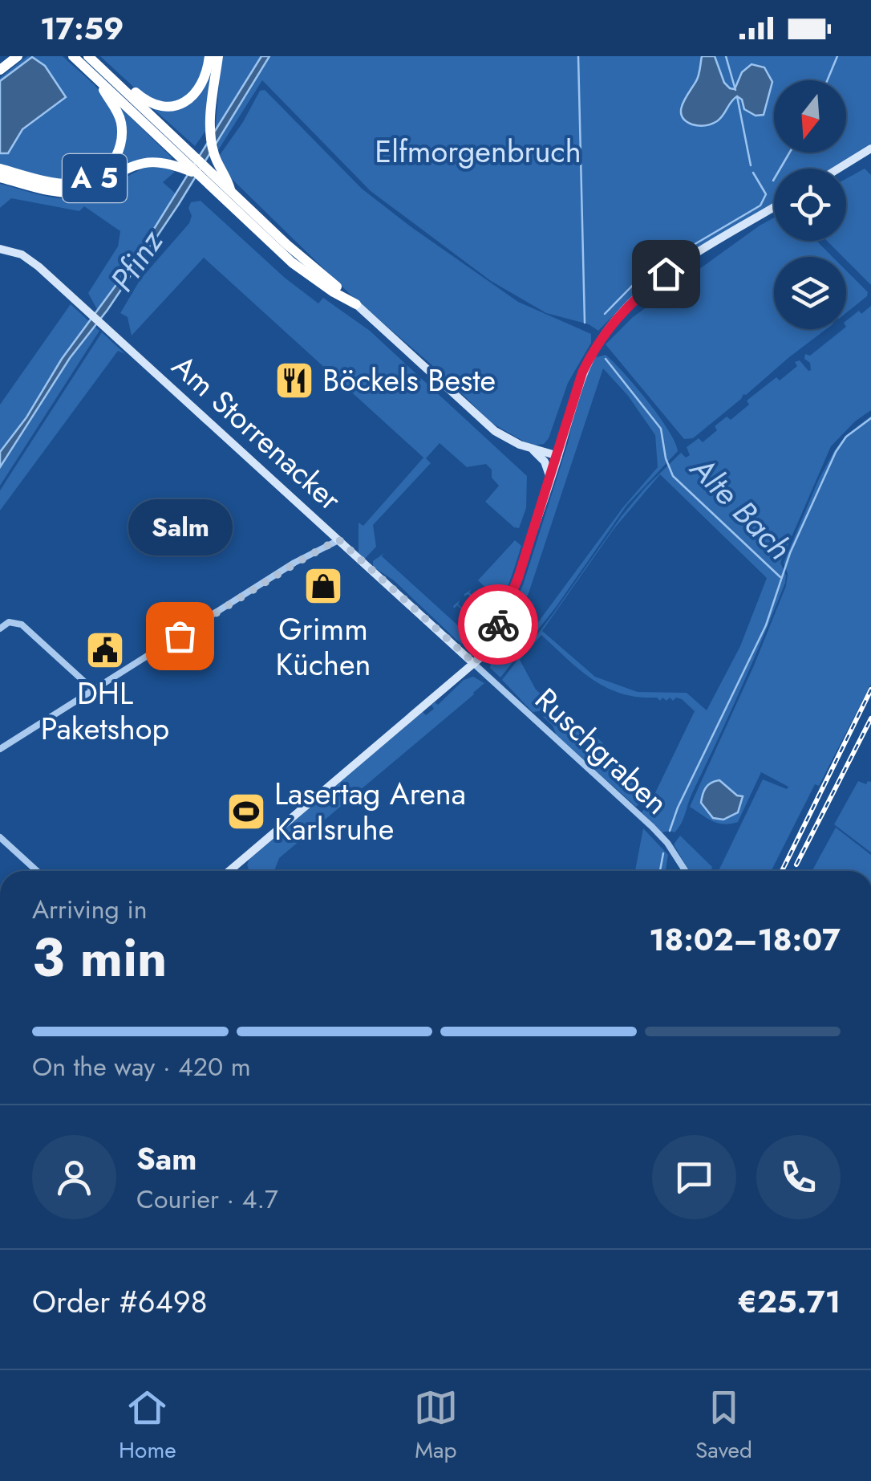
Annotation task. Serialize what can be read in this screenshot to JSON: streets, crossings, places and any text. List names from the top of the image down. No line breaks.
{"streets":{"highway":["A 5"],"main road":["Am Storrenacker"],"street":["Ruschgraben"]},"crossings":[["Am Storrenacker","Ruschgraben"]],"water":["Pfinz","Alte Bach"],"parks":["Elfmorgenbruch"],"places":{"restaurant":["Böckels Beste"],"shop":["Grimm Küchen"],"other":["Salm"],"public building":["DHL Paketshop"],"sports":["Lasertag Arena Karlsruhe"]},"north":"bottom","page":{"status":"17:59","bubble":"Salm","heading":["3 min","Arriving in","18:02–18:07"],"panel":["Sam","Courier · 4.7","Order #6498","€25.71"],"bar":"On the way · 420 m","tabs":["Home","Map","Saved"]}}
